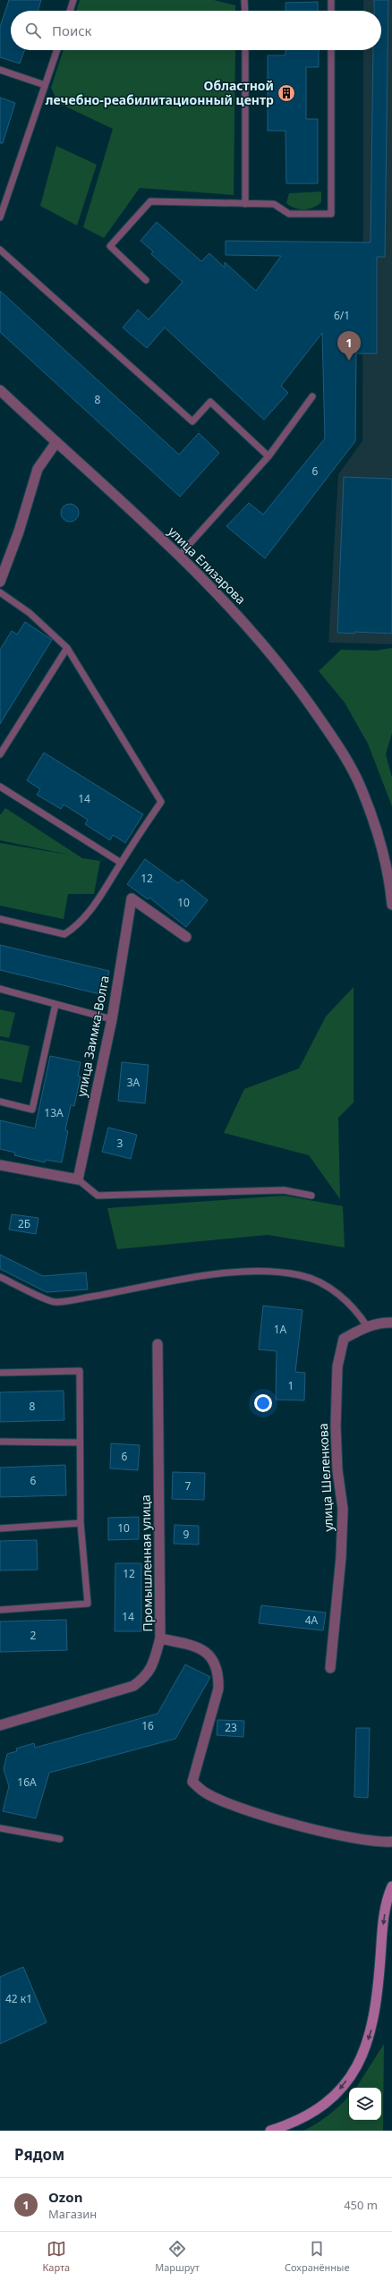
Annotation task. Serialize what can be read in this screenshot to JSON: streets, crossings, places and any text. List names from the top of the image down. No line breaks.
{"streets":{"street":["улица Елизарова","улица Заимка-Волга","улица Шеленкова","Промышленная улица"]},"places":{"building":["Областной лечебно-реабилитационный центр"]},"house_numbers":["6/1","8","6","14","12","10","3А","13А","3","2Б","1А","1","8","6","6","7","10","9","12","14","4А","2","16","23","16А","42 к1"],"page":{"search":"Поиск","pins":"1","heading":"Рядом","list":[{"mark":"1","name":"Ozon","note":"Магазин","value":"450 m"}],"nav":["Карта","Маршрут","Сохранённые"]}}
